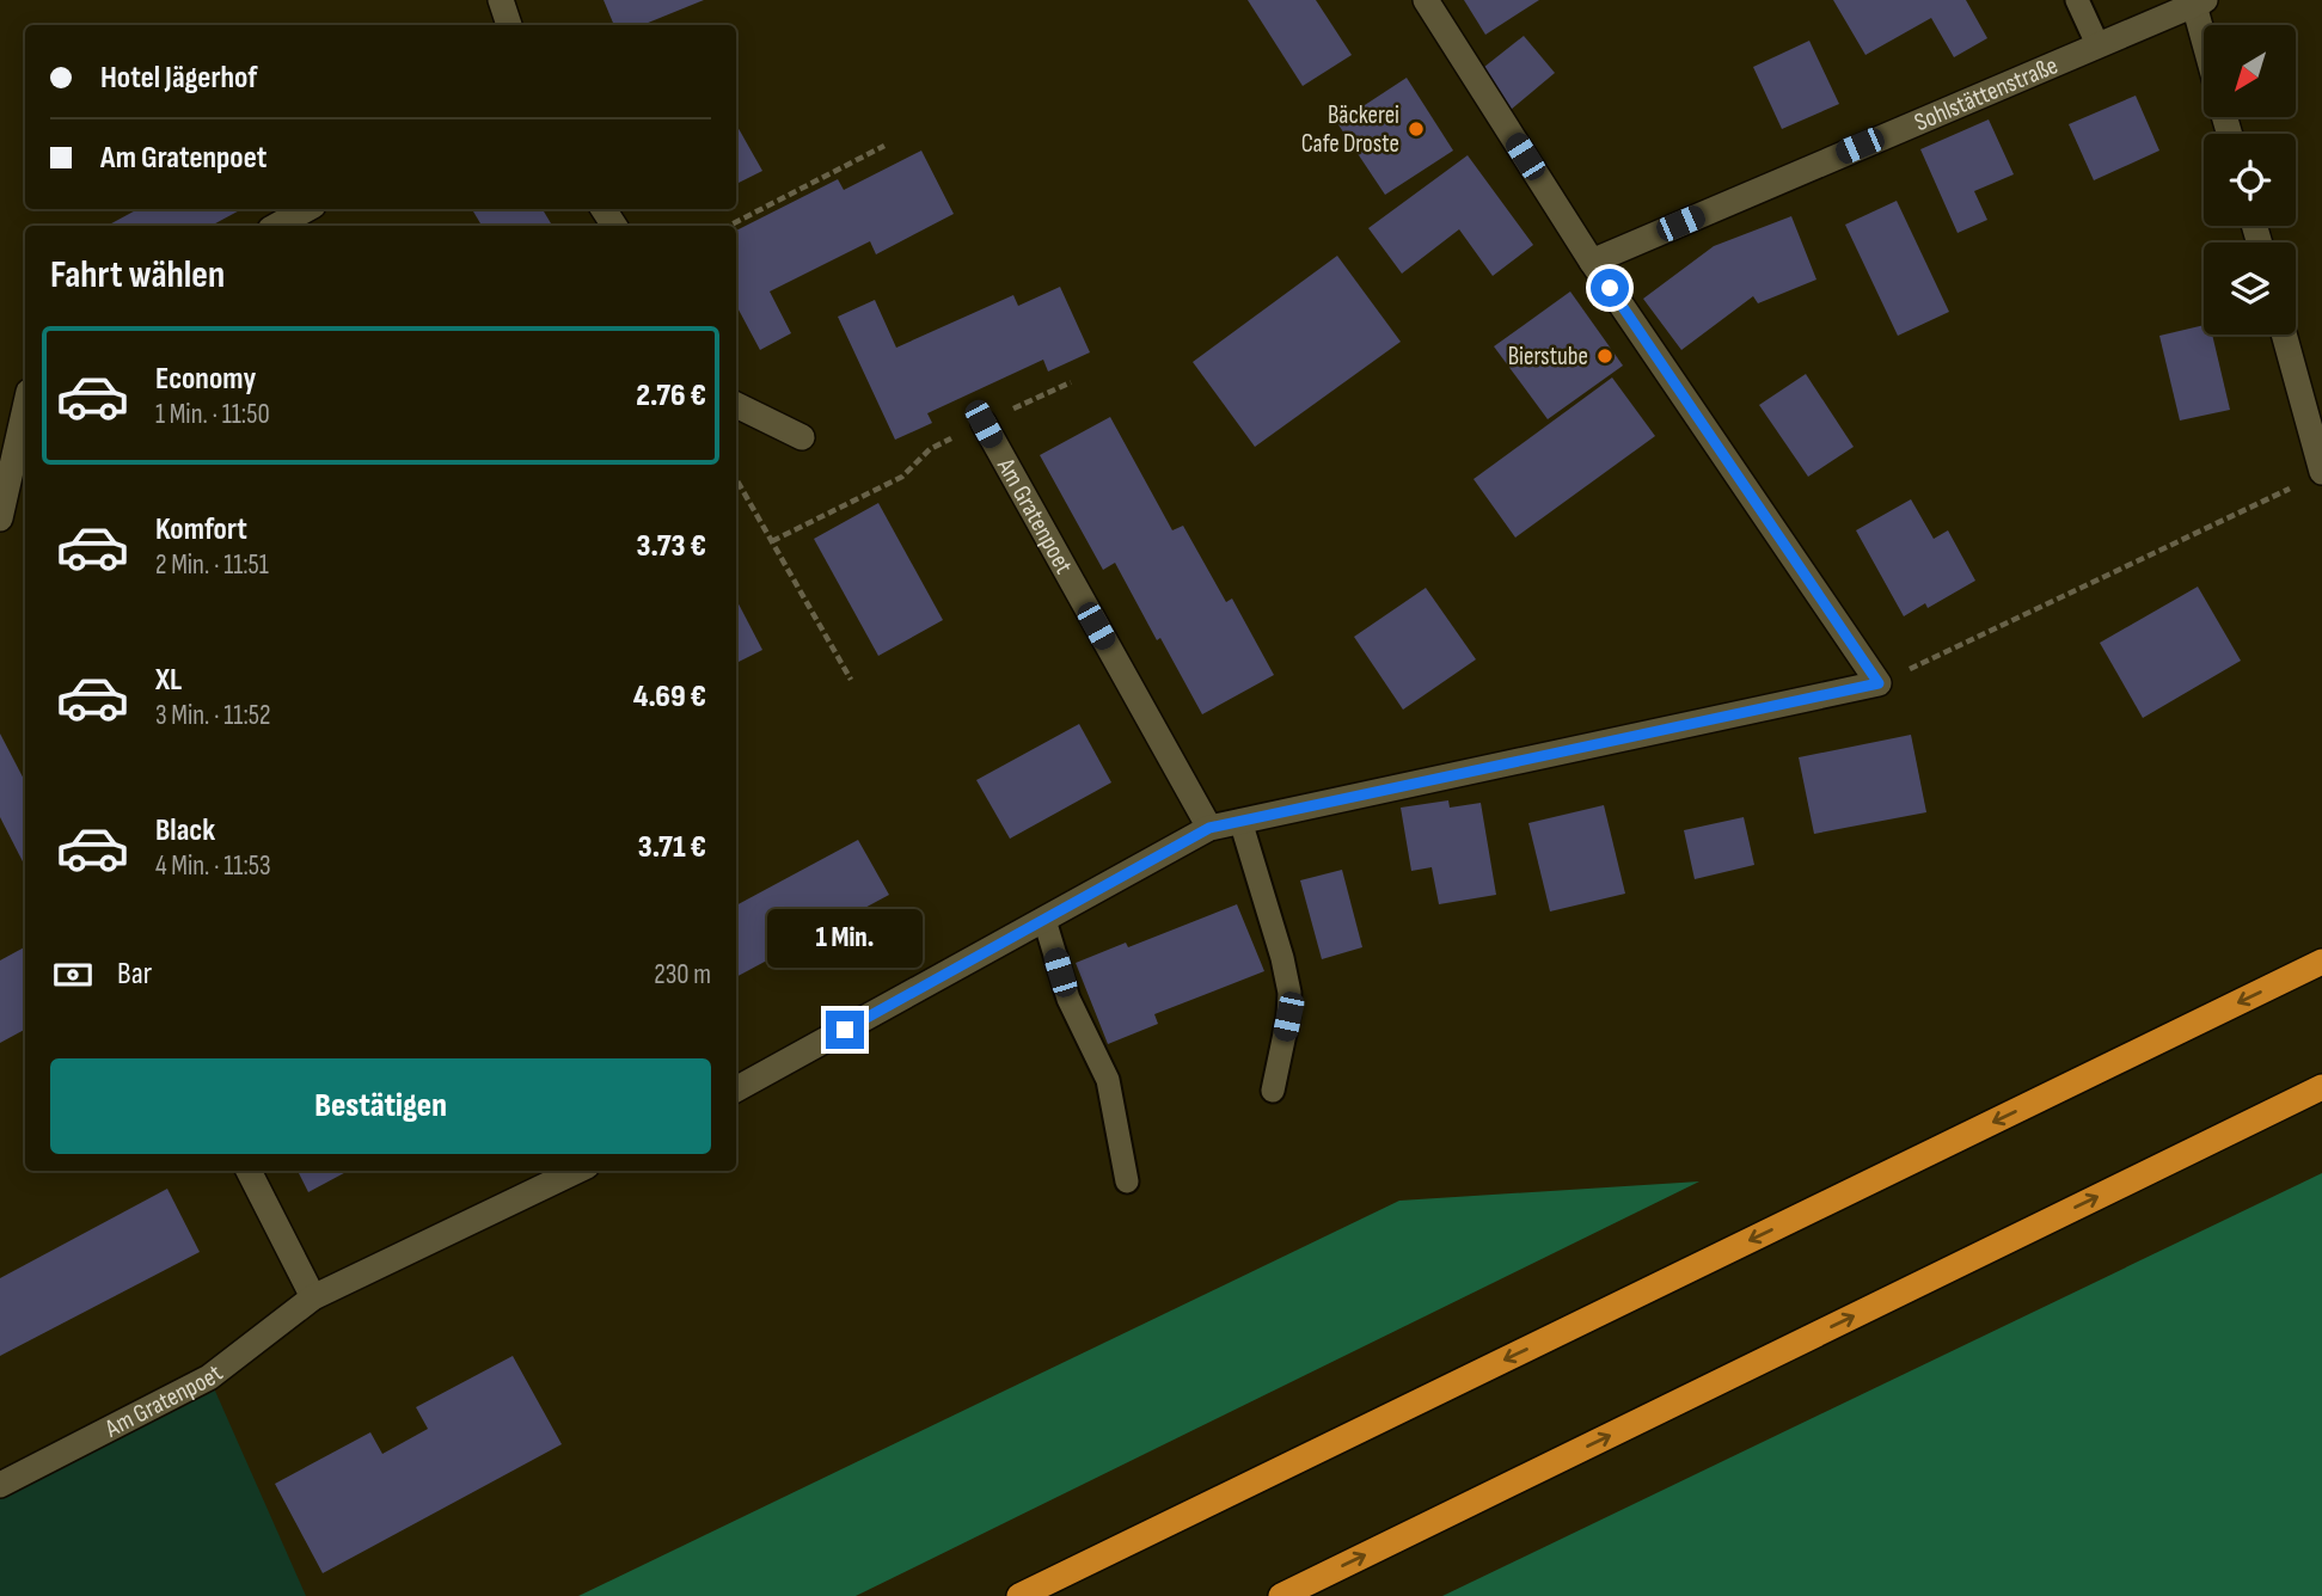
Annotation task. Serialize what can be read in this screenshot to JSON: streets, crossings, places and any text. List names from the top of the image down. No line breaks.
{"streets":{"street":["Sohlstättenstraße","Am Gratenpoet"]},"places":["Bäckerei Cafe Droste","Bierstube"],"north":"bottom left","page":{"banner":["Hotel Jägerhof","Am Gratenpoet"],"heading":"Fahrt wählen","list":[{"name":"Economy","note":"1 Min. · 11:50","value":"2.76 €"},{"name":"Komfort","note":"2 Min. · 11:51","value":"3.73 €"},{"name":"XL","note":"3 Min. · 11:52","value":"4.69 €"},{"name":"Black","note":"4 Min. · 11:53","value":"3.71 €"}],"bubble":"1 Min.","pay":["Bar","230 m"],"buttons":"Bestätigen"}}
